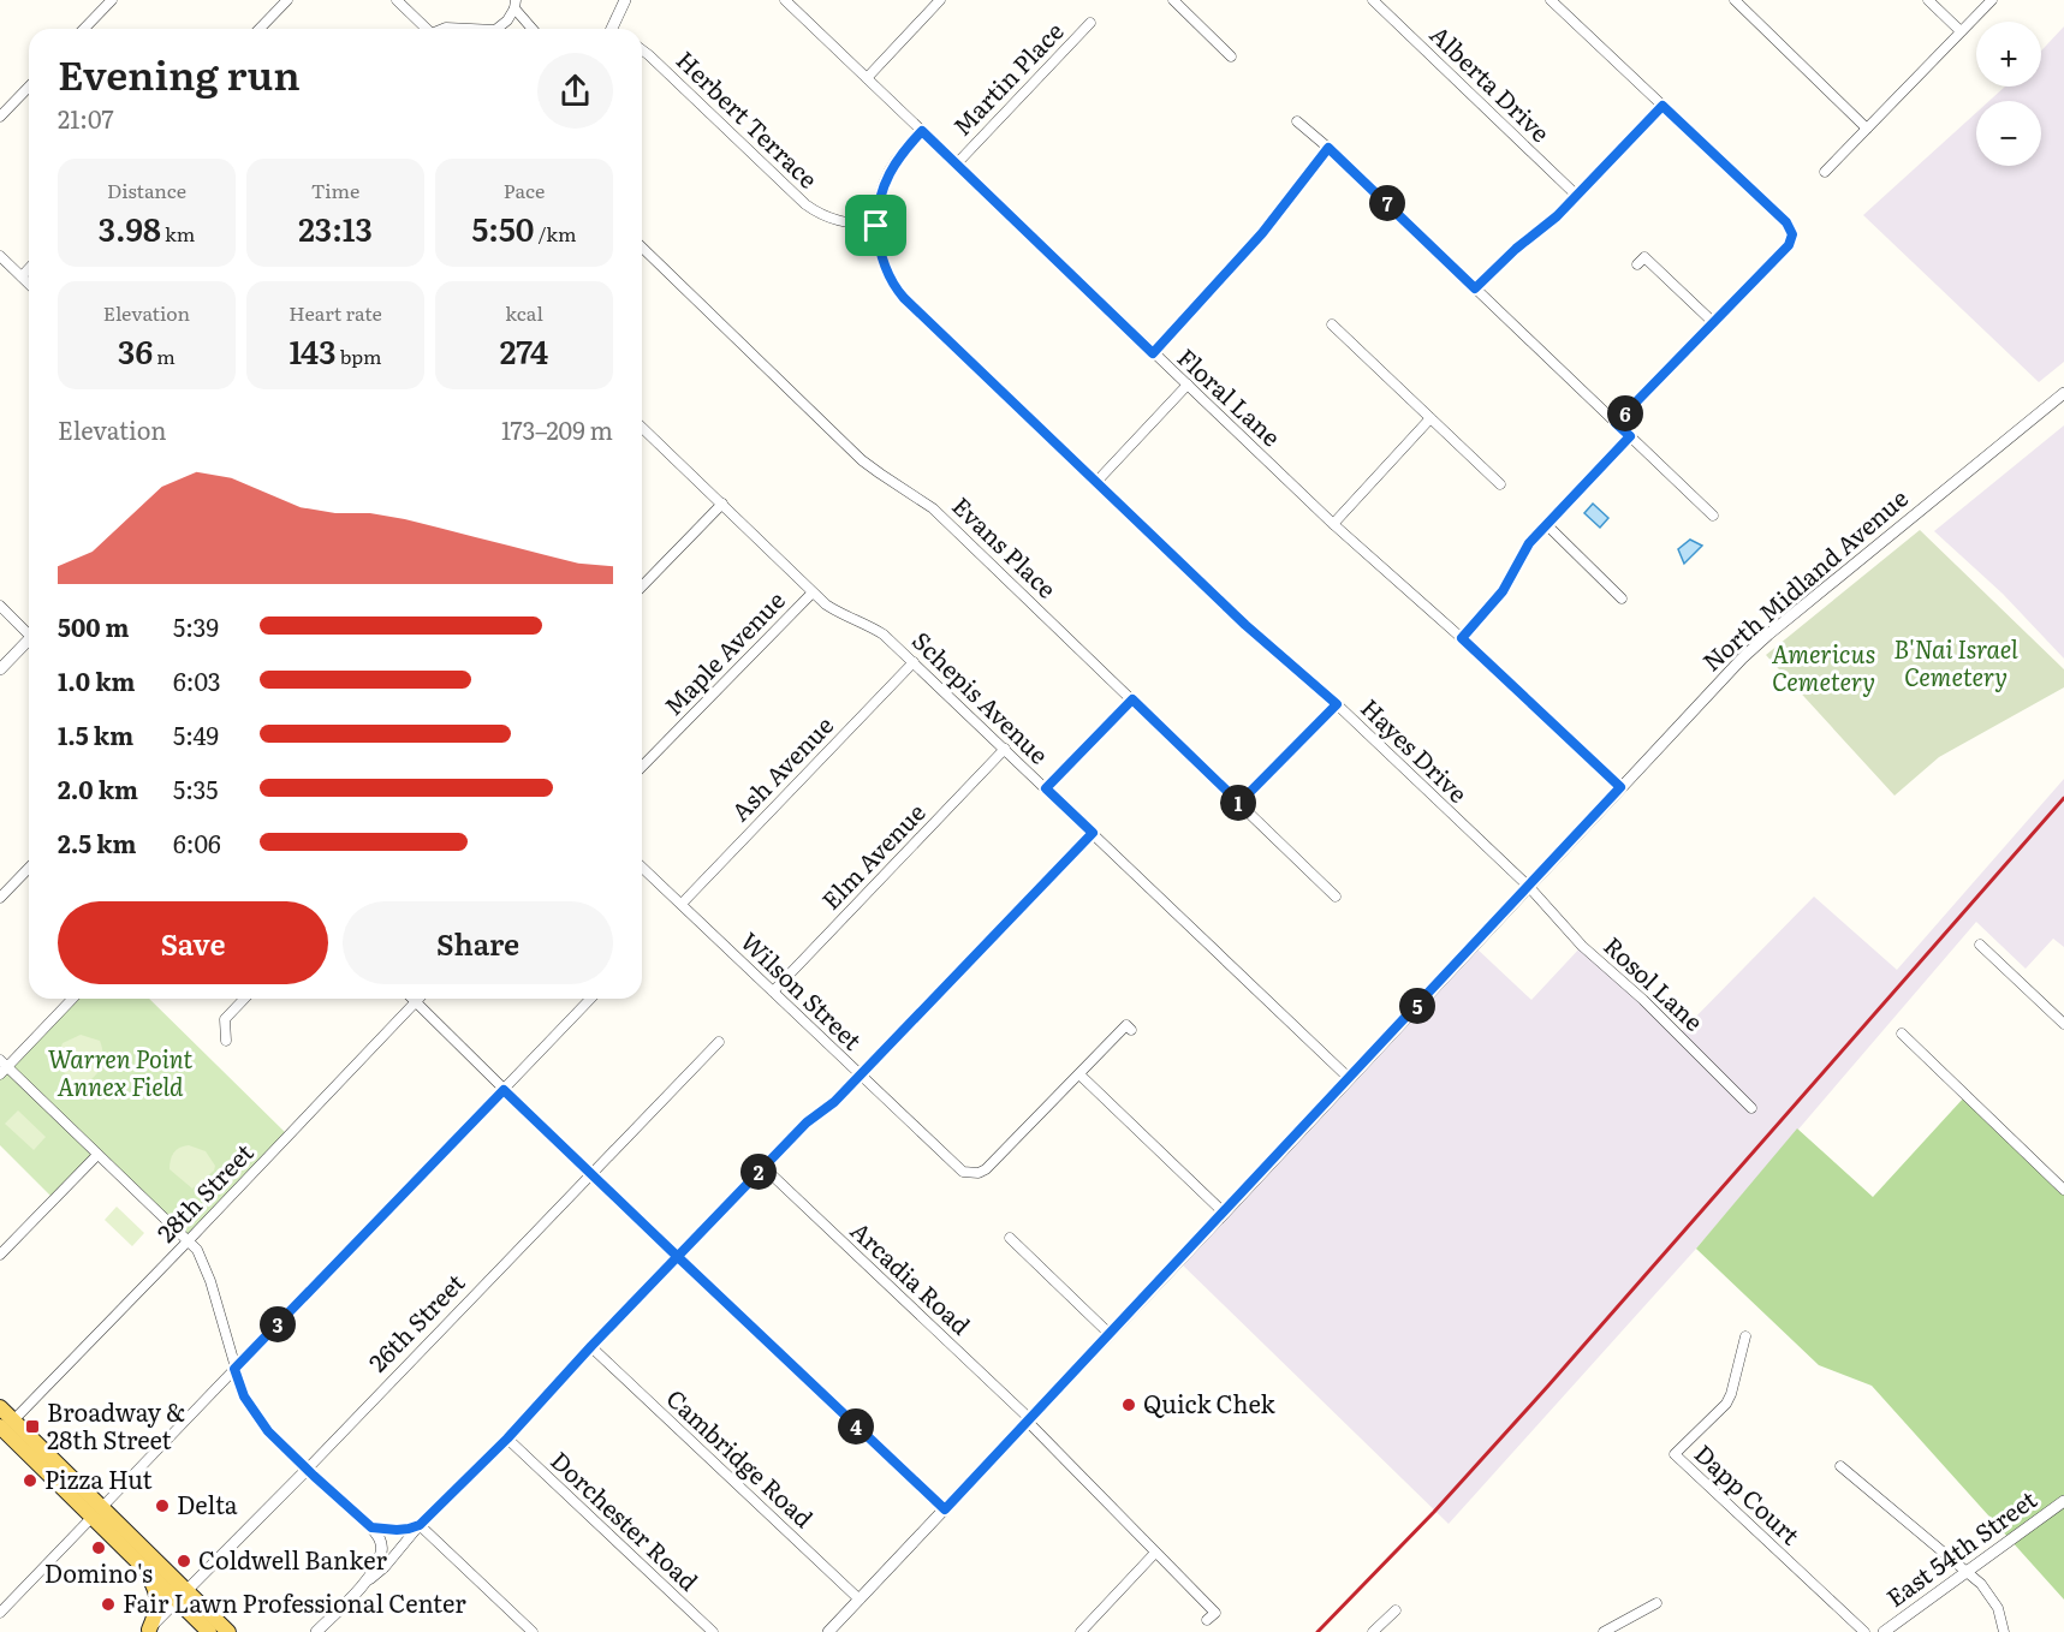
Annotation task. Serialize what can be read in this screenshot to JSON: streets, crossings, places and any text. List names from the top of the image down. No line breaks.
{"streets":{"street":["Martin Place","Alberta Drive","Herbert Terrace","Floral Lane","Evans Place","North Midland Avenue","Maple Avenue","Schepis Avenue","Hayes Drive","Ash Avenue","Elm Avenue","Rosol Lane","Wilson Street","28th Street","Arcadia Road","26th Street","Cambridge Road","Dapp Court","Dorchester Road","East 54th Street"]},"crossings":[["Martin Place","Floral Lane"],["Herbert Terrace","Hayes Drive"],["Floral Lane","North Midland Avenue"],["Floral Lane","Hayes Drive"],["North Midland Avenue","Schepis Avenue"],["North Midland Avenue","Hayes Drive"],["North Midland Avenue","Rosol Lane"],["North Midland Avenue","Arcadia Road"],["North Midland Avenue","Cambridge Road"],["Maple Avenue","Schepis Avenue"],["Schepis Avenue","Ash Avenue"],["Schepis Avenue","Elm Avenue"],["Hayes Drive","Rosol Lane"],["Ash Avenue","Wilson Street"],["Elm Avenue","Wilson Street"]],"parks":["B'Nai Israel Cemetery","Americus Cemetery","Warren Point Annex Field"],"places":{"other":["Quick Chek","Pizza Hut","Delta","Domino's","Coldwell Banker","Fair Lawn Professional Center"],"transit":["Broadway & 28th Street"]},"page":{"map_buttons":["+","−"],"heading":["Evening run","21:07"],"stats":[["Distance","3.98 km"],["Time","23:13"],["Pace","5:50 /km"],["Elevation","36 m"],["Heart rate","143 bpm"],["kcal","274"]],"pins":["7","6","1","5","2","3","4"],"chart":["Elevation","173–209 m"],"list":[{"name":"500 m","note":"5:39"},{"name":"1.0 km","note":"6:03"},{"name":"1.5 km","note":"5:49"},{"name":"2.0 km","note":"5:35"},{"name":"2.5 km","note":"6:06"}],"buttons":["Save","Share"]}}
